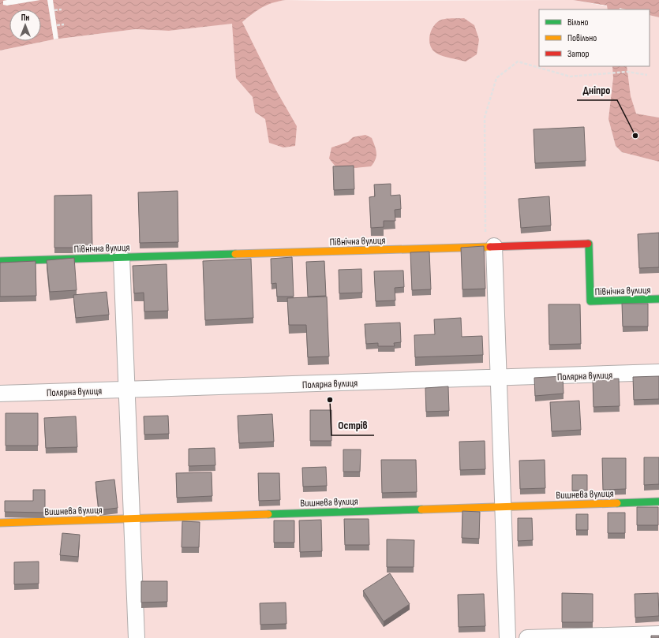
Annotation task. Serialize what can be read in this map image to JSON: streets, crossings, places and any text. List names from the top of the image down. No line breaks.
{"streets":{"street":["Північна вулиця","Полярна вулиця","Вишнева вулиця"]},"places":["Дніпро","Острів"],"legend":["Вільно","Повільно","Затор"],"north":"top"}
